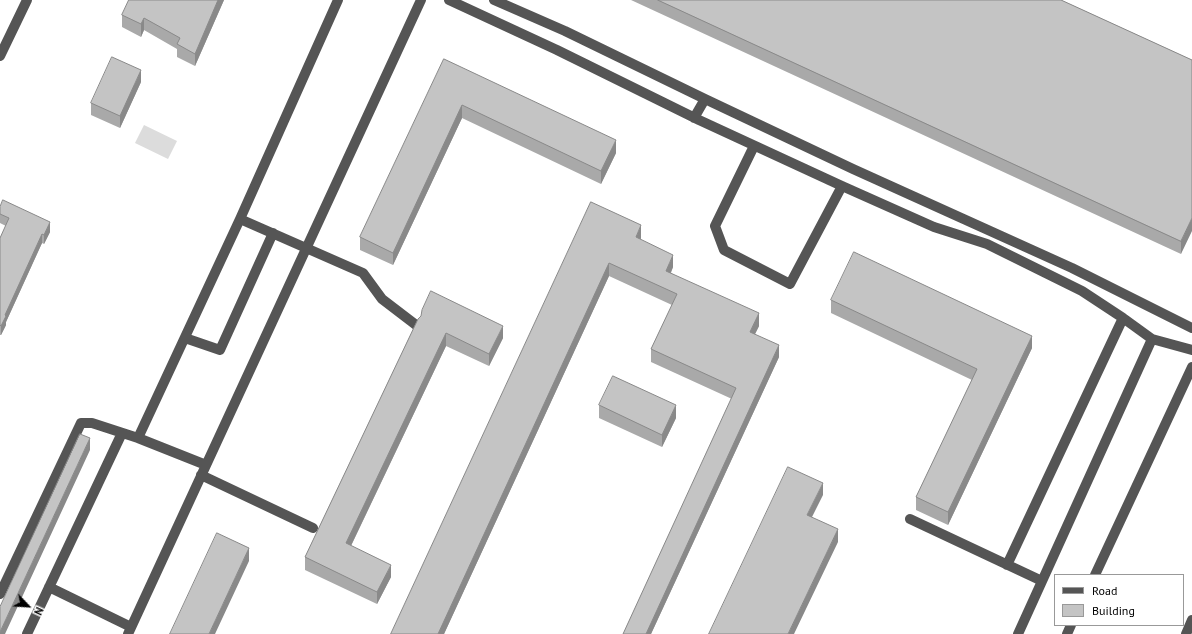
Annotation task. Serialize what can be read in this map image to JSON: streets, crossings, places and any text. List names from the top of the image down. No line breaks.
{"legend":["Road","Building"],"north":"bottom right"}
